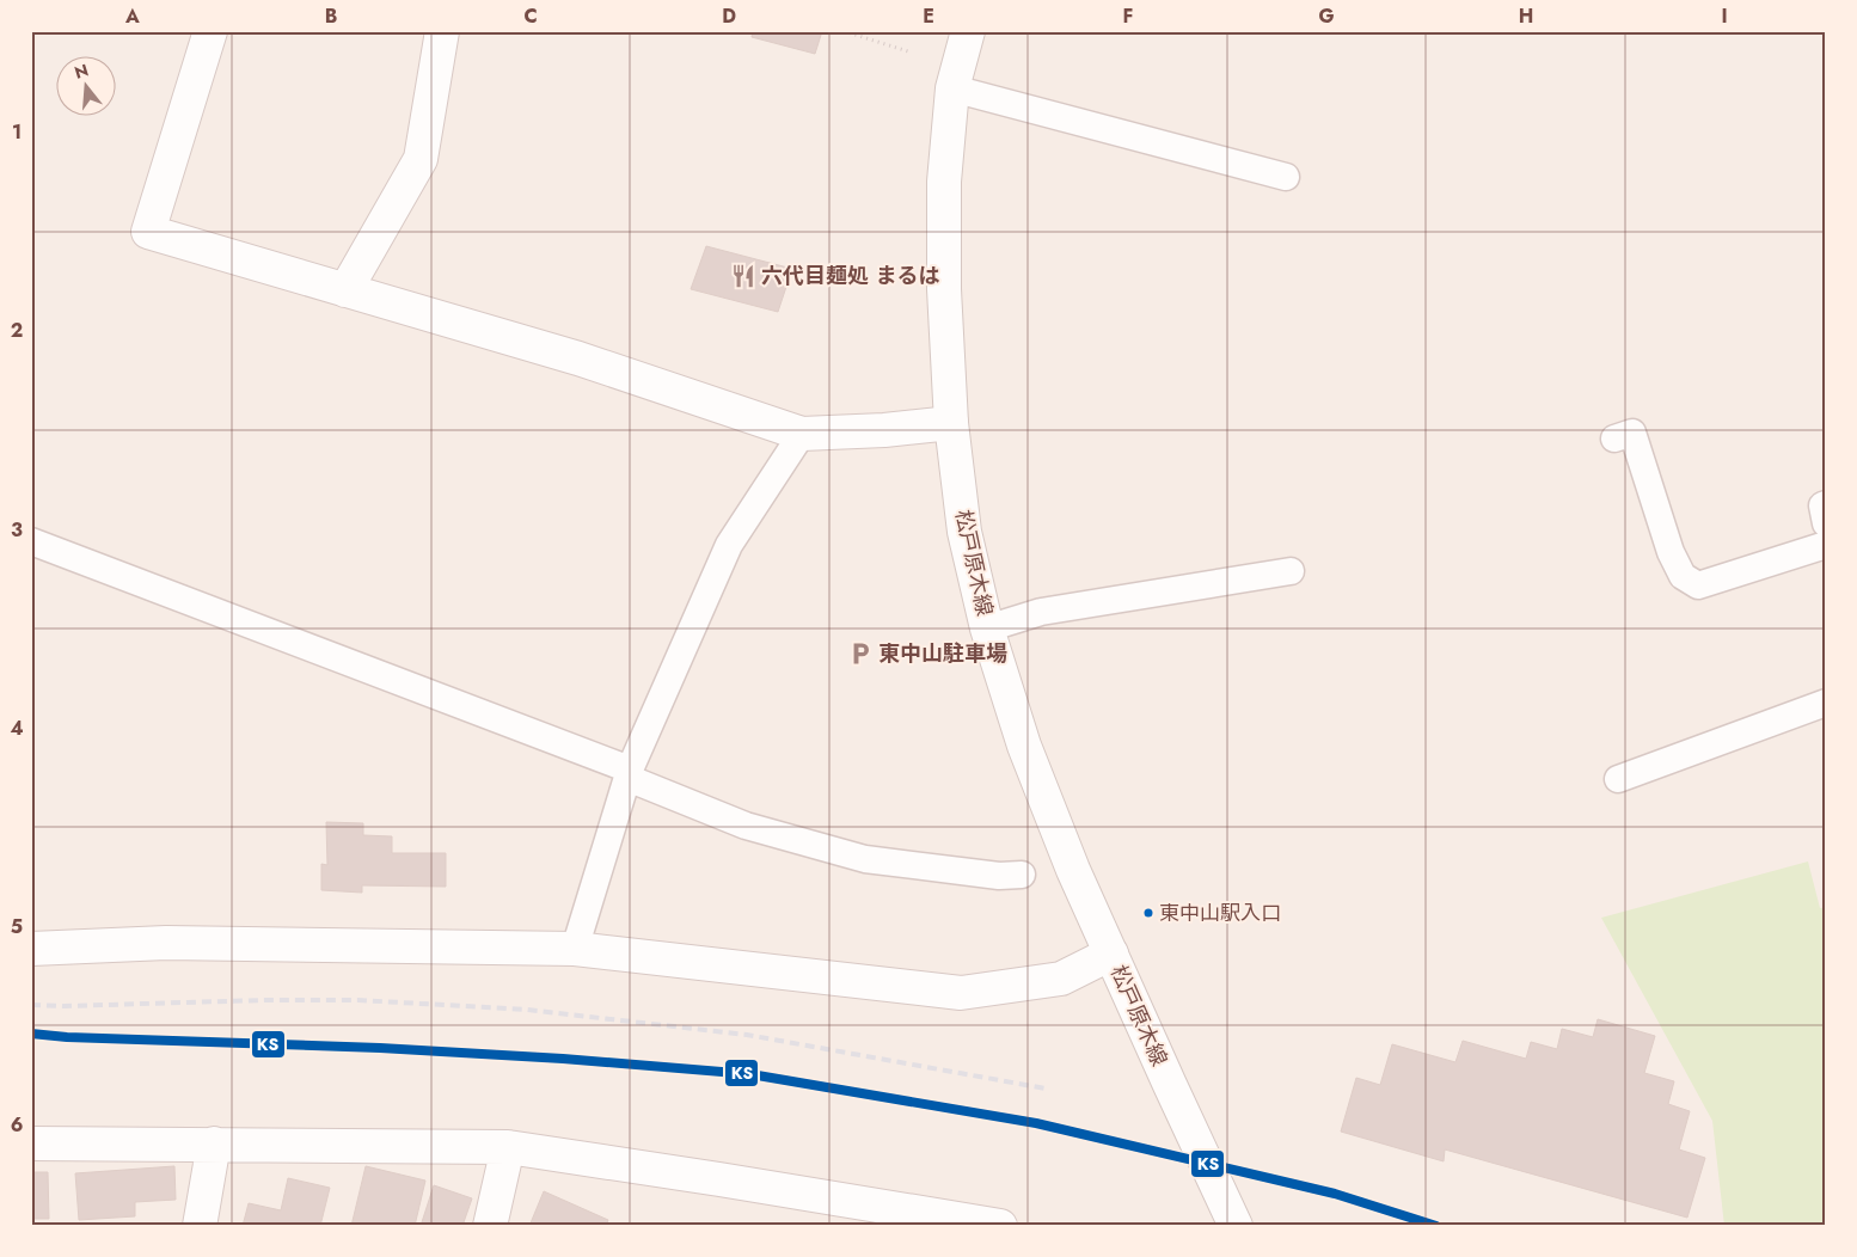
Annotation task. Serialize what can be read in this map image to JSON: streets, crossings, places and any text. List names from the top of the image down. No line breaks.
{"streets":{"street":["松戸原木線"]},"places":{"restaurant":["六代目麺処 まるは"],"parking":["東中山駐車場"],"other":["東中山駅入口"]},"lines":["transit line KS"],"north":"top","grid":{"columns":["A","B","C","D","E","F","G","H","I"],"rows":["1","2","3","4","5","6"]}}
